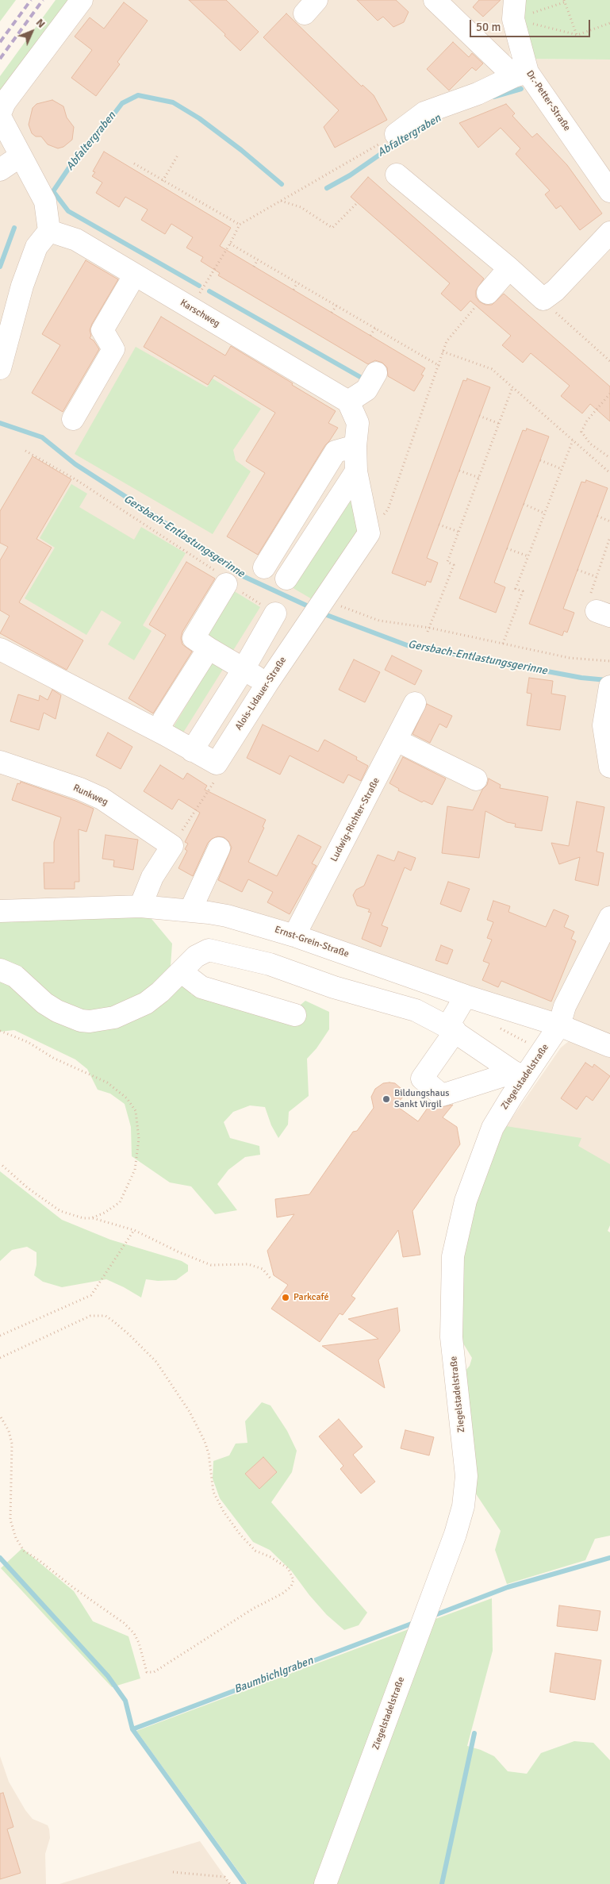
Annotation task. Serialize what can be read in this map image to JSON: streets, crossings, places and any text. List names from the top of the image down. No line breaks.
{"streets":{"street":["Dr.-Petter-Straße","Karschweg","Alois-Lidauer-Straße","Runkweg","Ludwig-Richter-Straße","Ernst-Grein-Straße","Ziegelstadelstraße"]},"crossings":[["Ludwig-Richter-Straße","Ernst-Grein-Straße"],["Ernst-Grein-Straße","Ziegelstadelstraße"]],"water":["Abfaltergraben","Gersbach-Entlastungsgerinne","Baumbichlgraben"],"places":["Bildungshaus Sankt Virgil","Parkcafé"],"scale_bar":"50 m","north":"top right"}
